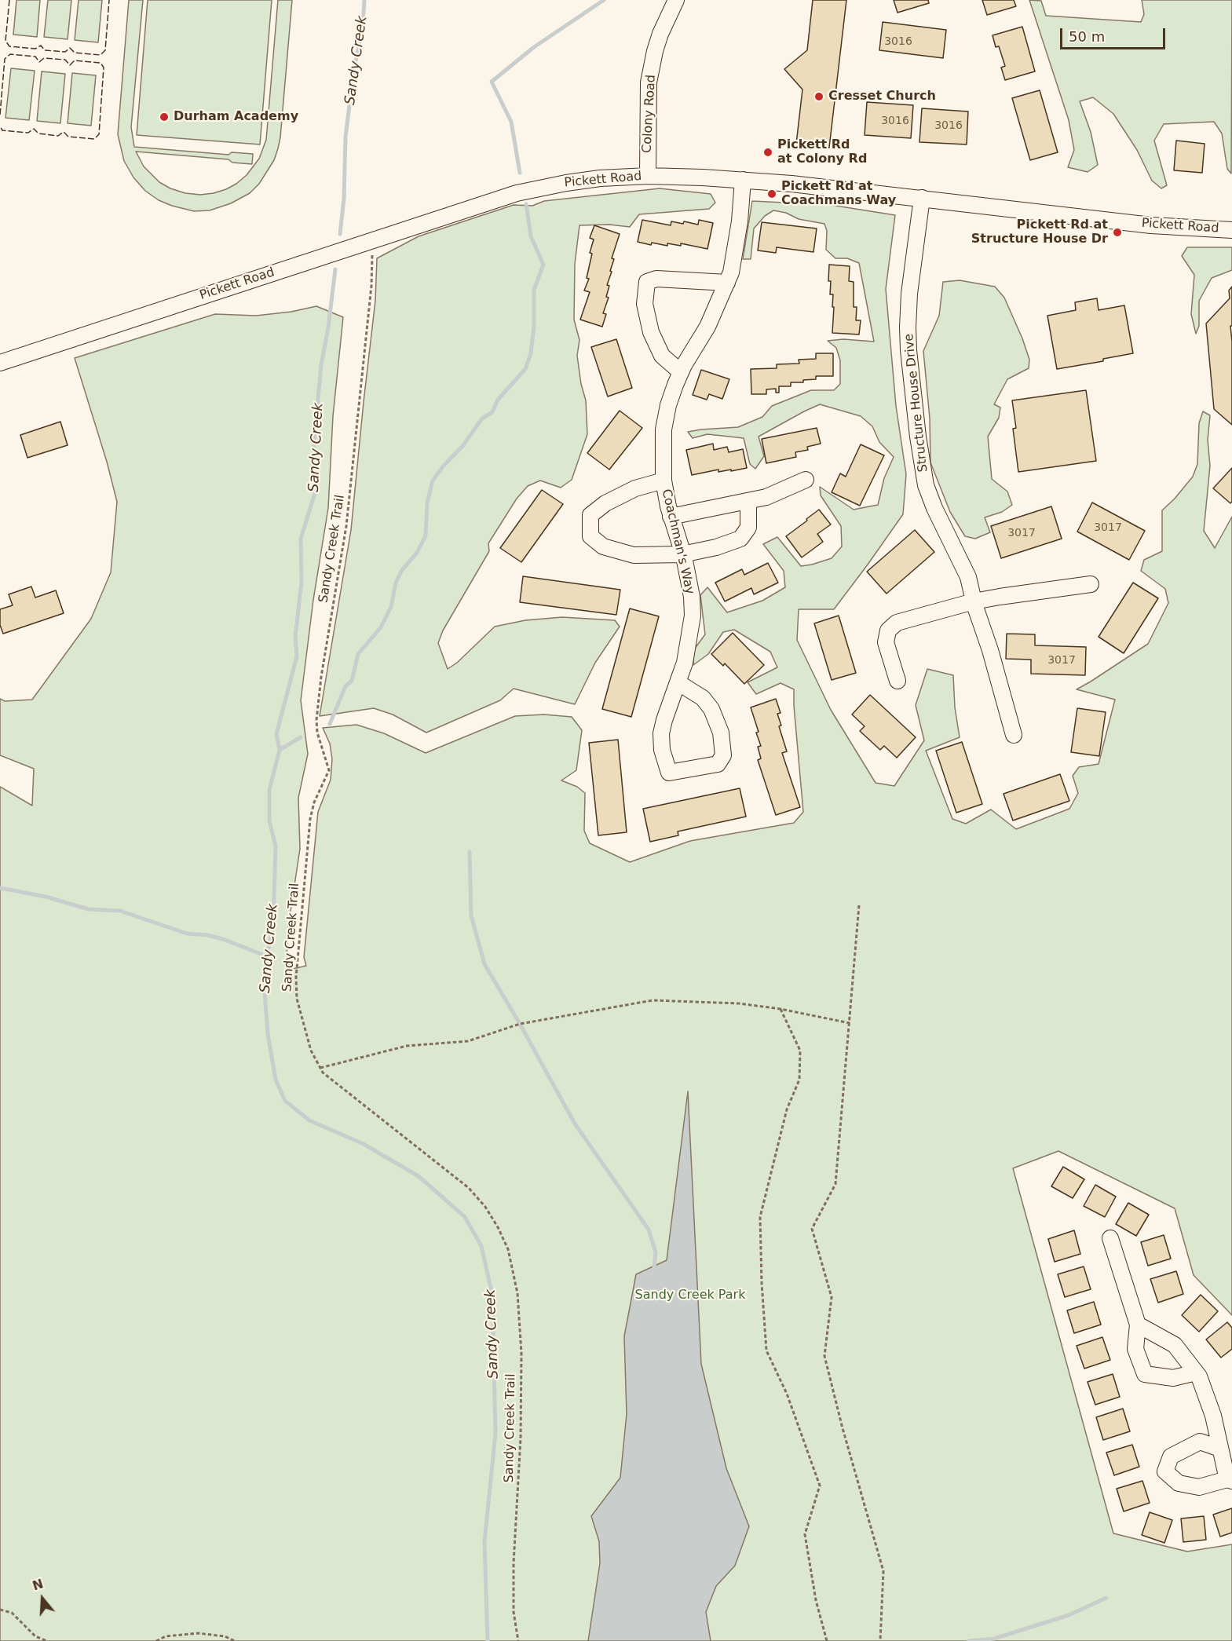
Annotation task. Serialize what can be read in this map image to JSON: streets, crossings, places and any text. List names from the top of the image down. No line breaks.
{"streets":{"street":["Colony Road","Pickett Road","Structure House Drive","Coachman's Way"],"path":["Sandy Creek Trail"]},"crossings":[["Colony Road","Pickett Road"],["Pickett Road","Structure House Drive"],["Pickett Road","Coachman's Way"],["Pickett Road","Sandy Creek Trail"]],"water":["Sandy Creek"],"parks":["Sandy Creek Park"],"places":["Cresset Church","Durham Academy","Pickett Rd at Colony Rd","Pickett Rd at Coachmans Way","Pickett Rd at Structure House Dr"],"house_numbers":["3016","3016","3016","3017","3017","3017"],"scale_bar":"50 m","north":"top"}
